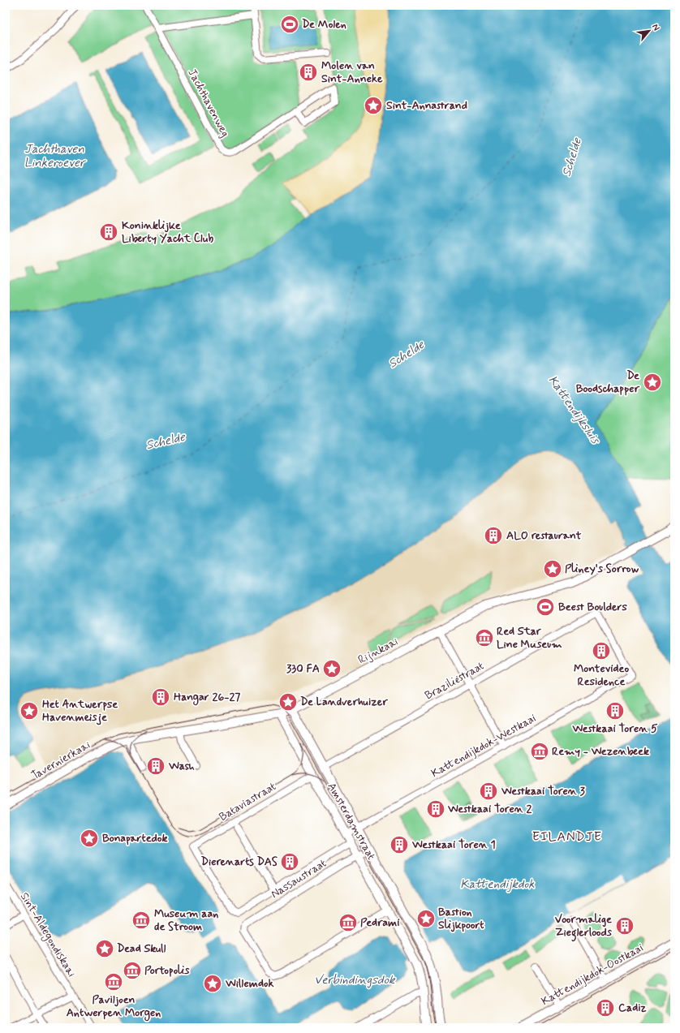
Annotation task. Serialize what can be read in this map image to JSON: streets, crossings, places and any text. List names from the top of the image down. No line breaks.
{"streets":{"street":["Jachthavenweg","Rijnkaai","Braziliëstraat","Kattendijkdok-Westkaai","Tavernierkaai","Bataviastraat","Amsterdamstraat","Nassaustraat","Sint-Aldegondiskaai","Kattendijkdok-Oostkaai"]},"crossings":[["Rijnkaai","Tavernierkaai"],["Rijnkaai","Amsterdamstraat"],["Braziliëstraat","Kattendijkdok-Westkaai"],["Braziliëstraat","Amsterdamstraat"],["Kattendijkdok-Westkaai","Amsterdamstraat"],["Bataviastraat","Amsterdamstraat"],["Bataviastraat","Nassaustraat"],["Amsterdamstraat","Nassaustraat"]],"districts":["EILANDJE"],"water":["Jachthaven Linkeroever","Schelde","Kattendijksluis","Kattendijkdok","Verbindingsdok"],"places":{"sports":["De Molen","Beest Boulders"],"building":["Molen van Sint-Anneke","Koninklijke Liberty Yacht Club","ALO restaurant","Montevideo Residence","Hangar 26-27","Westkaai Toren 5","Wash","Westkaai Toren 3","Westkaai Toren 2","Westkaai Toren 1","Dierenarts DAS","Voormalige Zieglerloods","Cadiz"],"place":["Sint-Annastrand","De Boodschapper","Pliney's Sorrow","330 FA","De Landverhuizer","Het Antwerpse Havenmeisje","Bonapartedok","Bastion Slijkpoort","Dead Skull","Willemdok"],"museum":["Red Star Line Museum","Remy - Wezenbeek","Museum aan de Stroom","Pedrami","Portopolis","Paviljoen Antwerpen Morgen"]},"north":"top right"}
